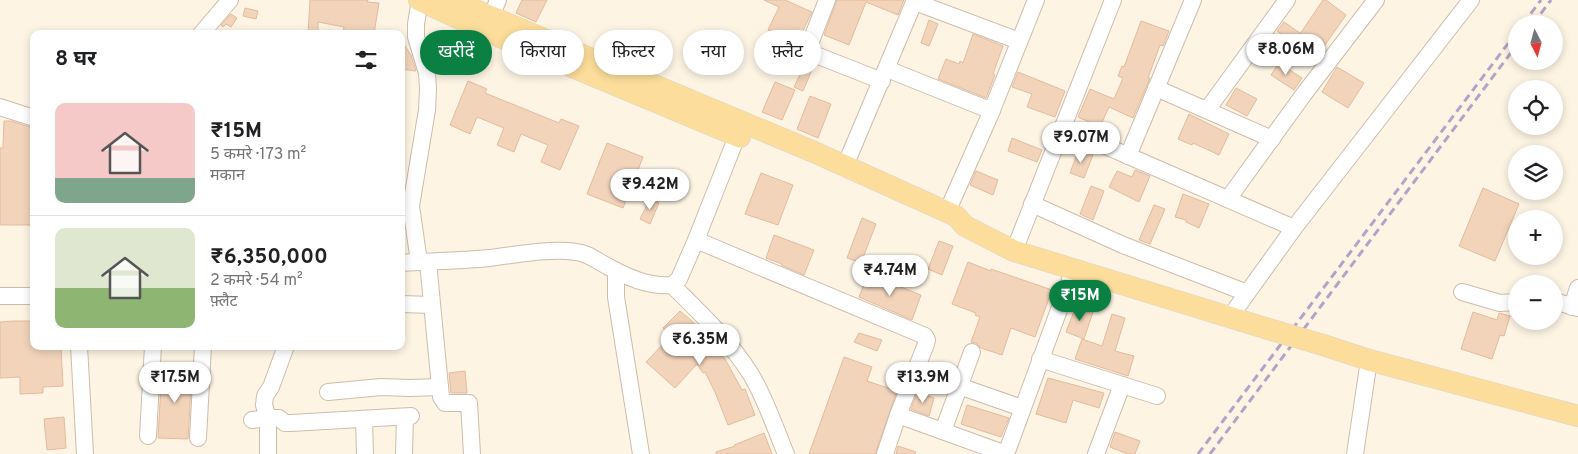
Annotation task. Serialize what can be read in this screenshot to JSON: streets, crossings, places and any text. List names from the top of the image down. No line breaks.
{"north":"bottom","page":{"map_buttons":["+","−"],"chip":["खरीदें","किराया","फ़िल्टर","नया","फ़्लैट"],"heading":"8 घर","price":["₹8.06M","₹9.07M","₹9.42M","₹4.74M","₹15M","₹6.35M","₹17.5M","₹13.9M"],"list":[{"name":"₹15M","note":"5 कमरे · 173 m² · मकान"},{"name":"₹6,350,000","note":"2 कमरे · 54 m² · फ़्लैट"}]}}
